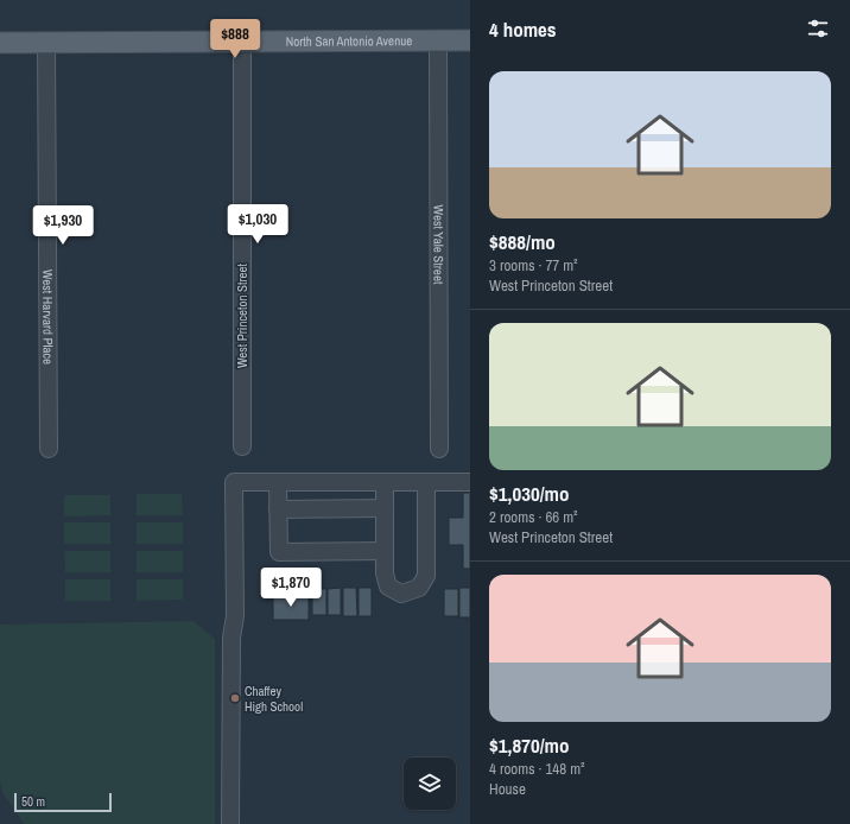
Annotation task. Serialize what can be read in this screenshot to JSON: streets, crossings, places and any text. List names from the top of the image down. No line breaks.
{"streets":{"main road":["North San Antonio Avenue"],"street":["West Yale Street","West Princeton Street","West Harvard Place"]},"crossings":[["North San Antonio Avenue","West Yale Street"],["North San Antonio Avenue","West Princeton Street"],["North San Antonio Avenue","West Harvard Place"]],"places":["Chaffey High School"],"scale_bar":"50 m","page":{"heading":"4 homes","price":["$888","$1,030","$1,930","$1,870"],"list":[{"name":"$888/mo","note":"3 rooms · 77 m² · West Princeton Street"},{"name":"$1,030/mo","note":"2 rooms · 66 m² · West Princeton Street"},{"name":"$1,870/mo","note":"4 rooms · 148 m² · House"}],"scale":"50 m"}}
